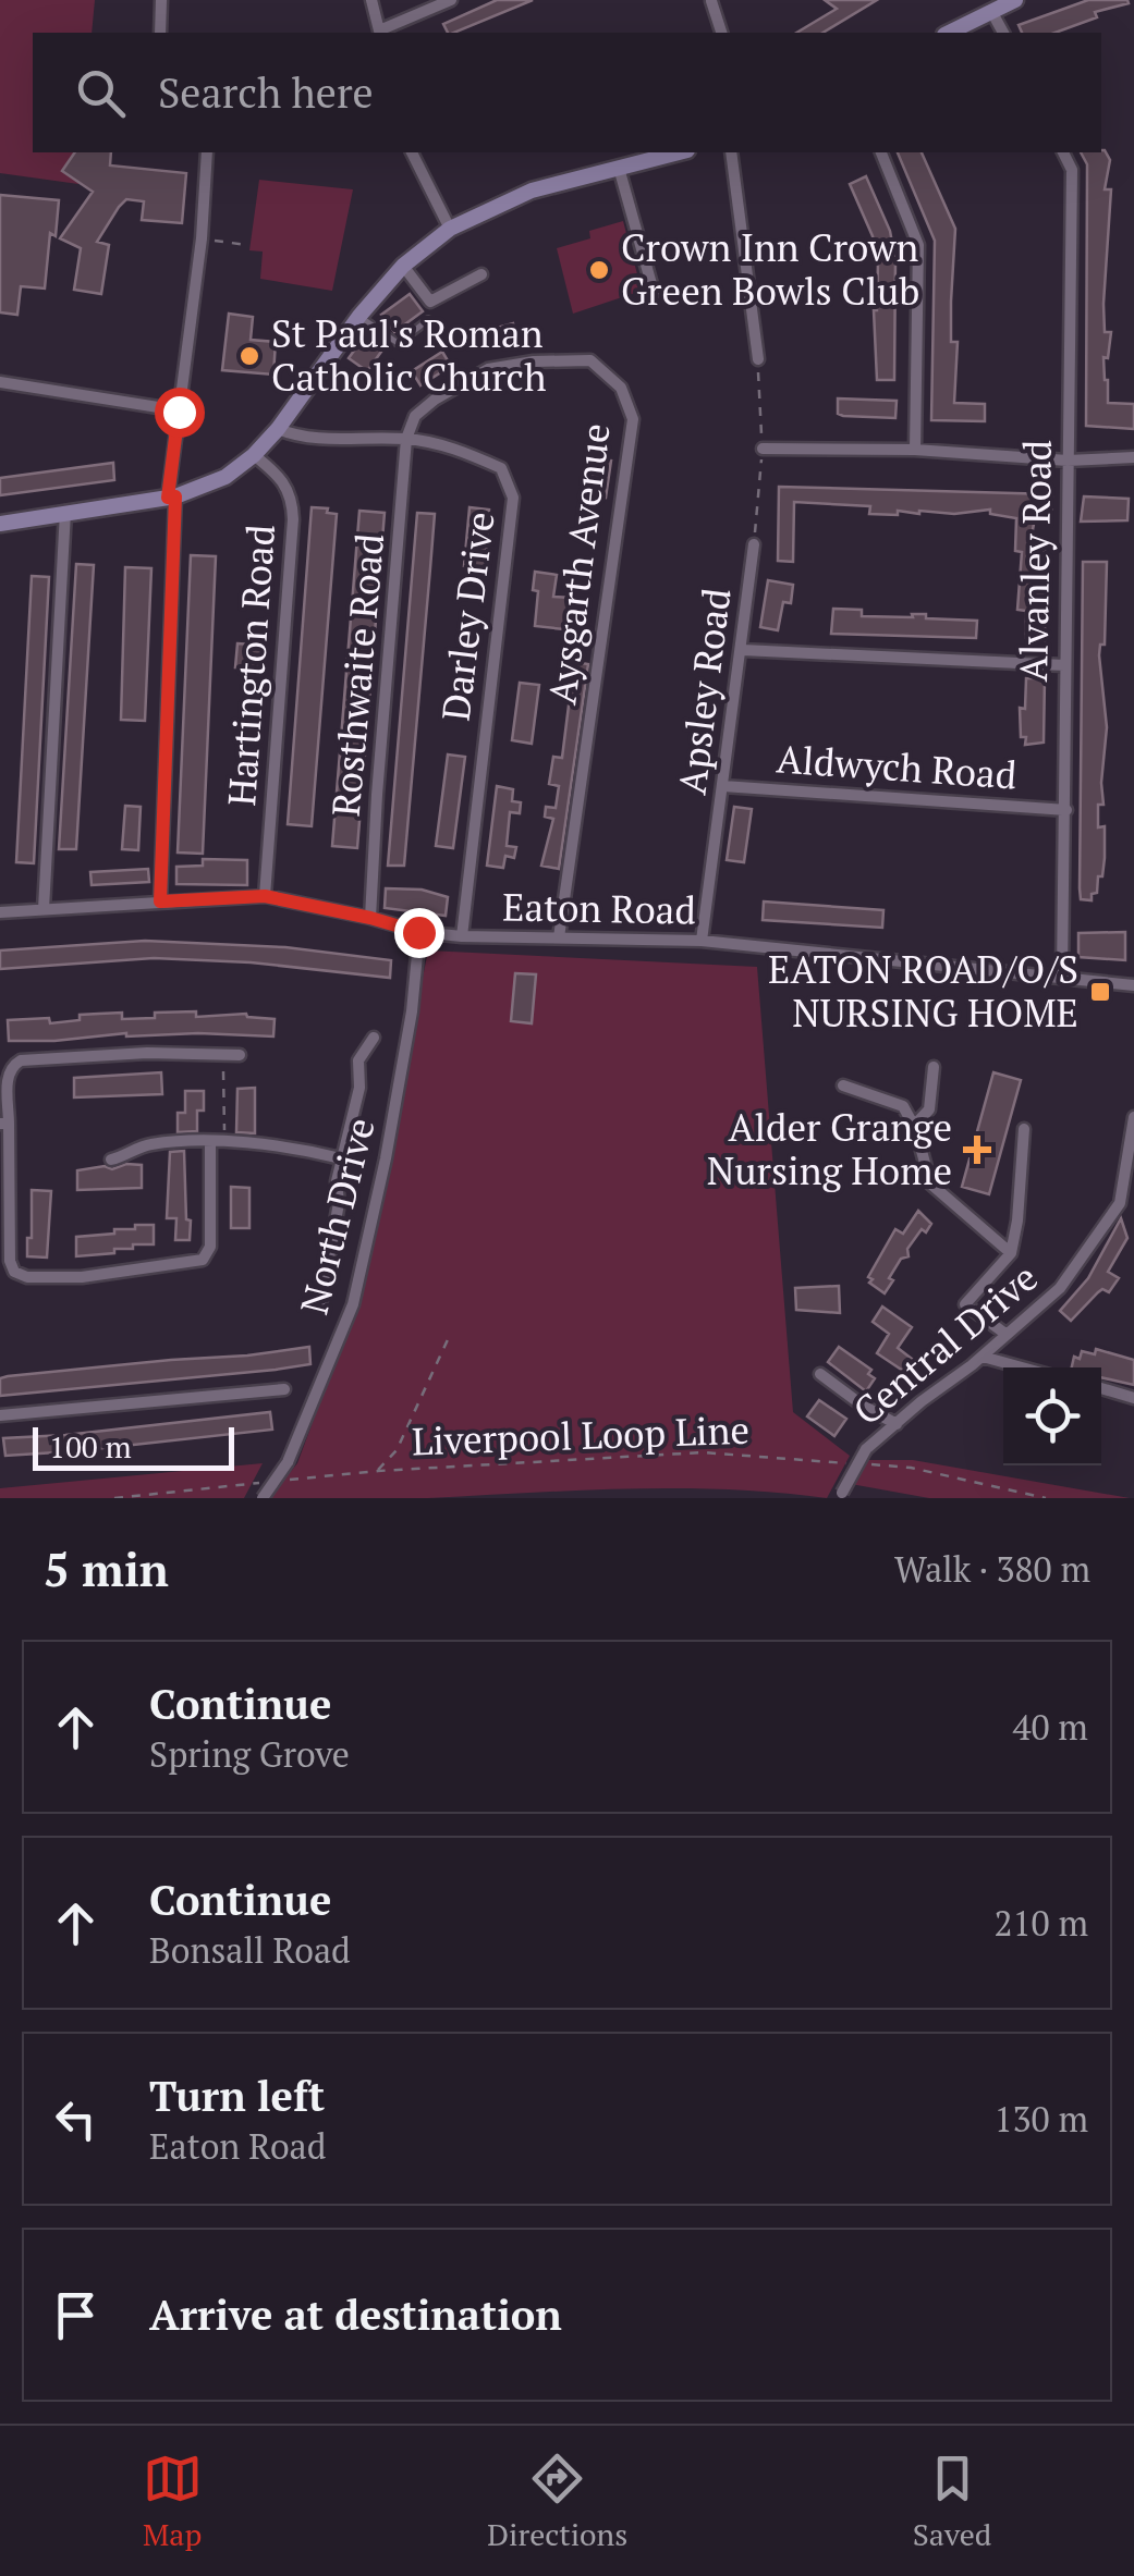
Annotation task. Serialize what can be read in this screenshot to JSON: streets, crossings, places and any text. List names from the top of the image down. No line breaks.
{"streets":{"street":["Alvanley Road","Aysgarth Avenue","Darley Drive","Hartington Road","Rosthwaite Road","Apsley Road","Aldwych Road","Eaton Road","North Drive","Central Drive"],"path":["Liverpool Loop Line"]},"crossings":[["Alvanley Road","Aldwych Road"],["Alvanley Road","Eaton Road"],["Aysgarth Avenue","Darley Drive"],["Aysgarth Avenue","Rosthwaite Road"],["Aysgarth Avenue","Eaton Road"],["Darley Drive","Rosthwaite Road"],["Darley Drive","Eaton Road"],["Hartington Road","Eaton Road"],["Rosthwaite Road","Eaton Road"],["Apsley Road","Aldwych Road"],["Apsley Road","Eaton Road"],["Eaton Road","North Drive"]],"places":{"other":["Crown Inn Crown Green Bowls Club","St Paul's Roman Catholic Church"],"transit":["EATON ROAD/O/S NURSING HOME"],"health":["Alder Grange Nursing Home"]},"scale_bar":"100 m","page":{"search":"Search here","scale":"100 m","heading":["5 min","Walk · 380 m"],"list":[["Continue","Spring Grove","40 m"],["Continue","Bonsall Road","210 m"],["Turn left","Eaton Road","130 m"],"Arrive at destination"],"nav":["Map","Directions","Saved"]}}
